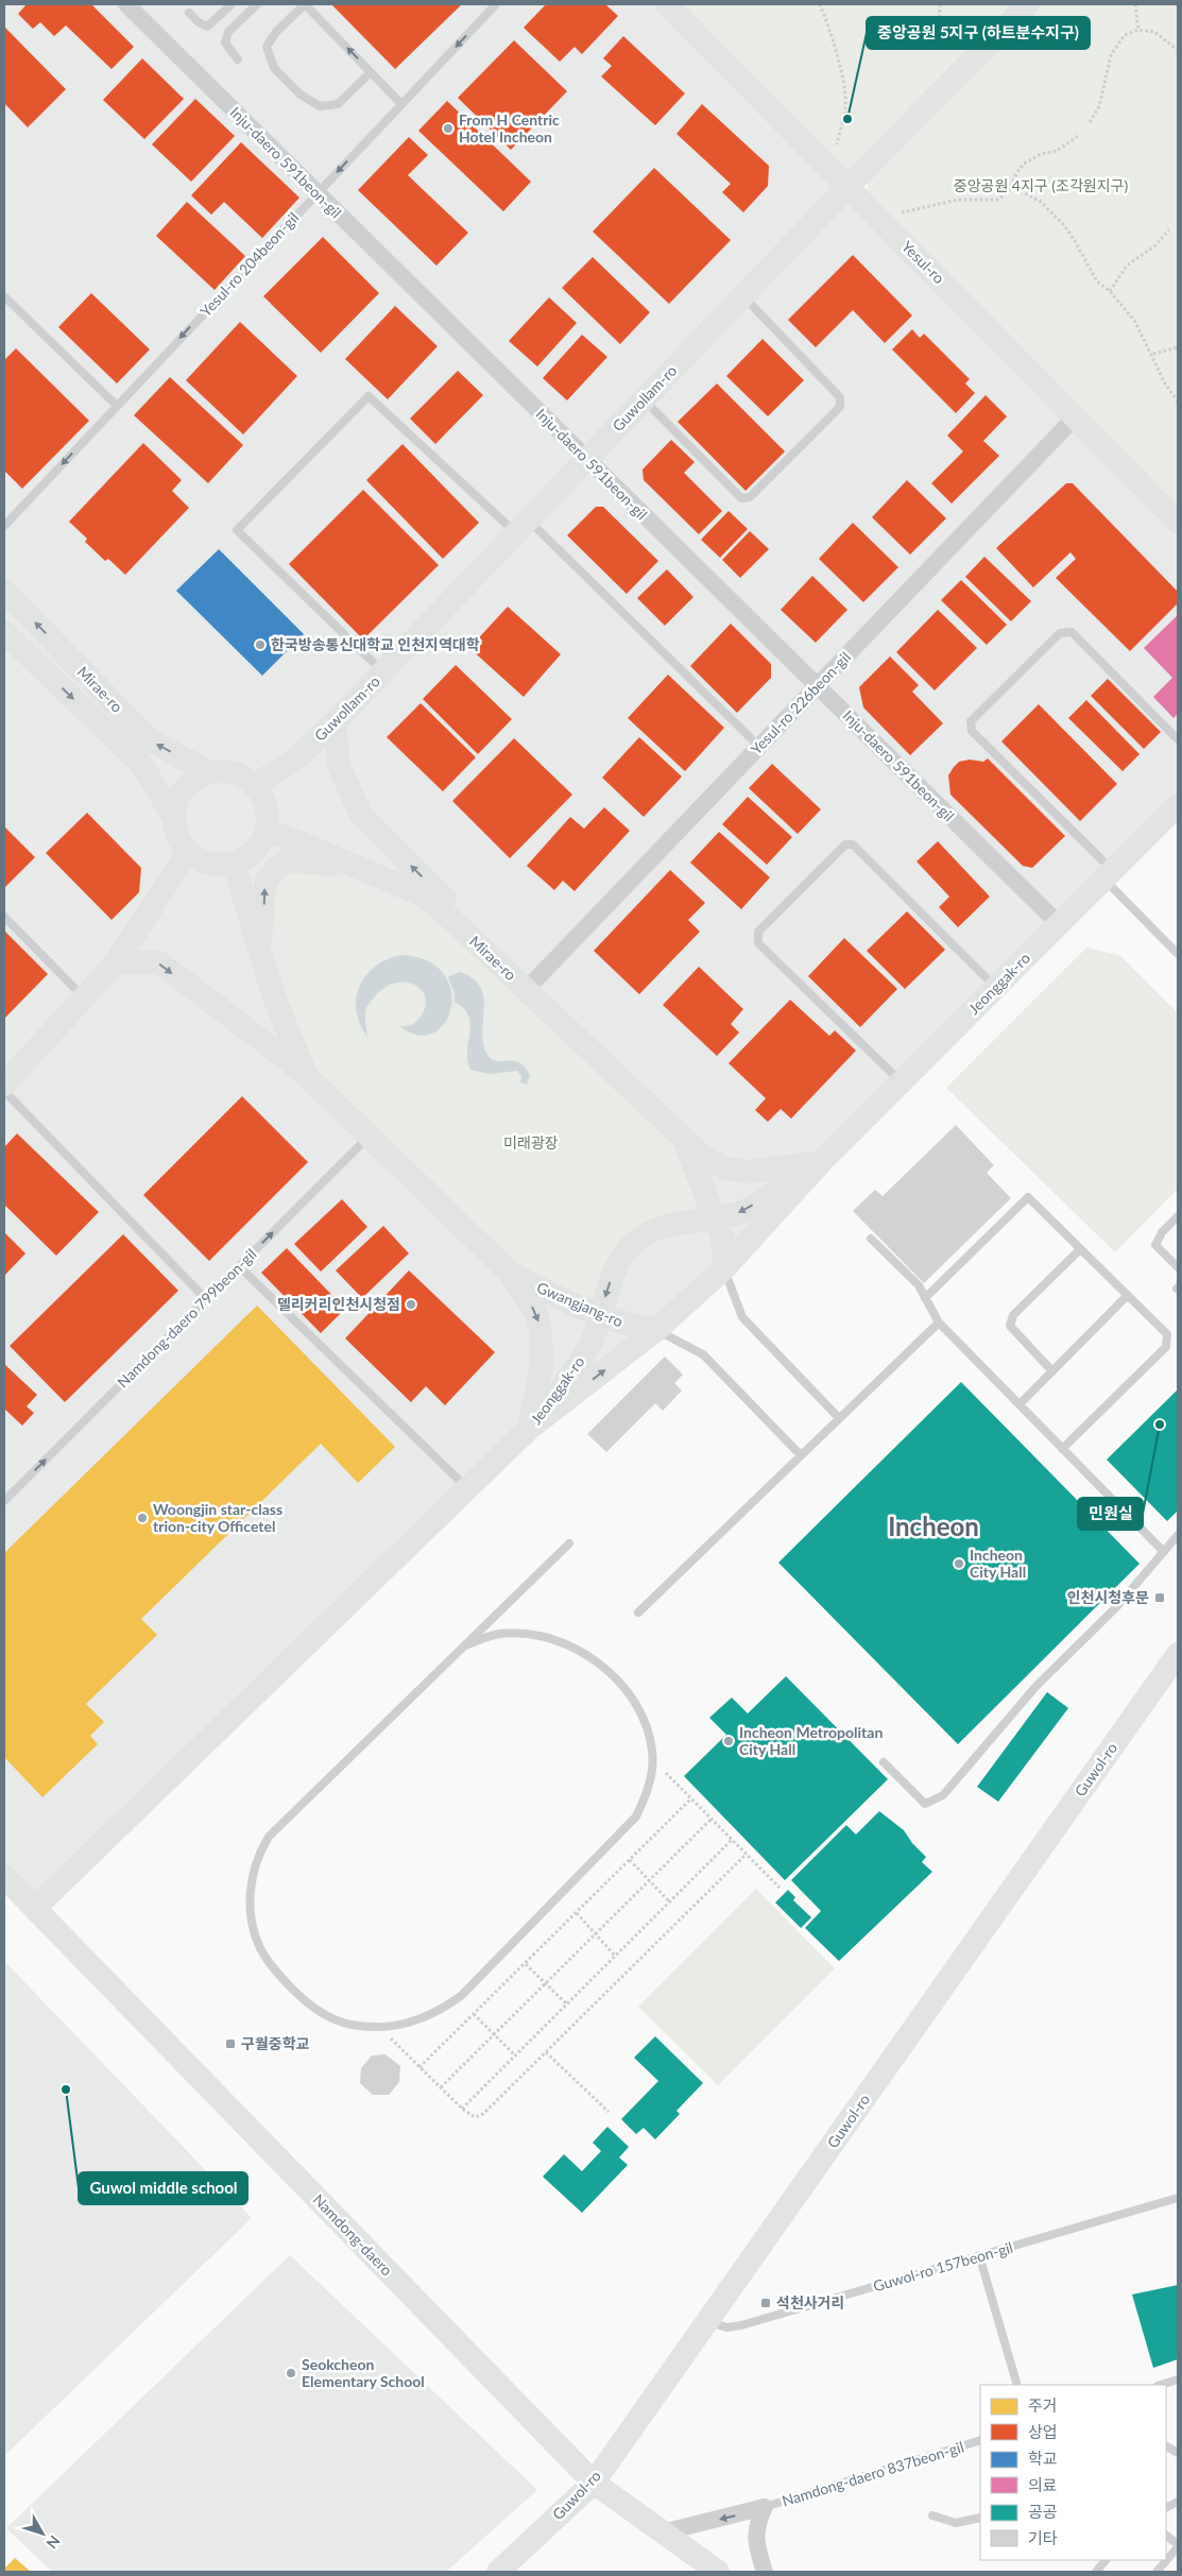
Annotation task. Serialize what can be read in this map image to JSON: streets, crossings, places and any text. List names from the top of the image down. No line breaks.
{"streets":{"street":["Inju-daero 591beon-gil","Yesul-ro","Guwollam-ro","Mirae-ro","Yesul-ro 226beon-gil","Jeonggak-ro","Gwangjang-ro","Guwol-ro","Namdong-daero"],"lane":["Yesul-ro 204beon-gil","Namdong-daero 799beon-gil","Guwol-ro 157beon-gil","Namdong-daero 837beon-gil"]},"crossings":[["Inju-daero 591beon-gil","Yesul-ro 204beon-gil"],["Inju-daero 591beon-gil","Guwollam-ro"],["Inju-daero 591beon-gil","Yesul-ro 226beon-gil"],["Inju-daero 591beon-gil","Jeonggak-ro"],["Yesul-ro","Guwollam-ro"],["Yesul-ro","Yesul-ro 226beon-gil"],["Guwollam-ro","Mirae-ro"],["Mirae-ro","Yesul-ro 226beon-gil"],["Mirae-ro","Jeonggak-ro"],["Jeonggak-ro","Gwangjang-ro"],["Guwol-ro","Namdong-daero"],["Guwol-ro","Guwol-ro 157beon-gil"]],"one_way":["Yesul-ro 204beon-gil","Namdong-daero 799beon-gil"],"districts":["Incheon"],"parks":["중앙공원 4지구 (조각원지구)","미래광장"],"places":{"other":["중앙공원 5지구 (하트분수지구)","From H Centric Hotel Incheon","한국방송통신대학교 인천지역대학","델리커리인천시청점","민원실","Woongjin star-class trion-city Officetel","Incheon City Hall","Incheon Metropolitan City Hall","Guwol middle school","Seokcheon Elementary School"],"transit":["인천시청후문","구월중학교","석천사거리"]},"legend":["주거","상업","학교","의료","공공","기타"],"north":"bottom right"}
